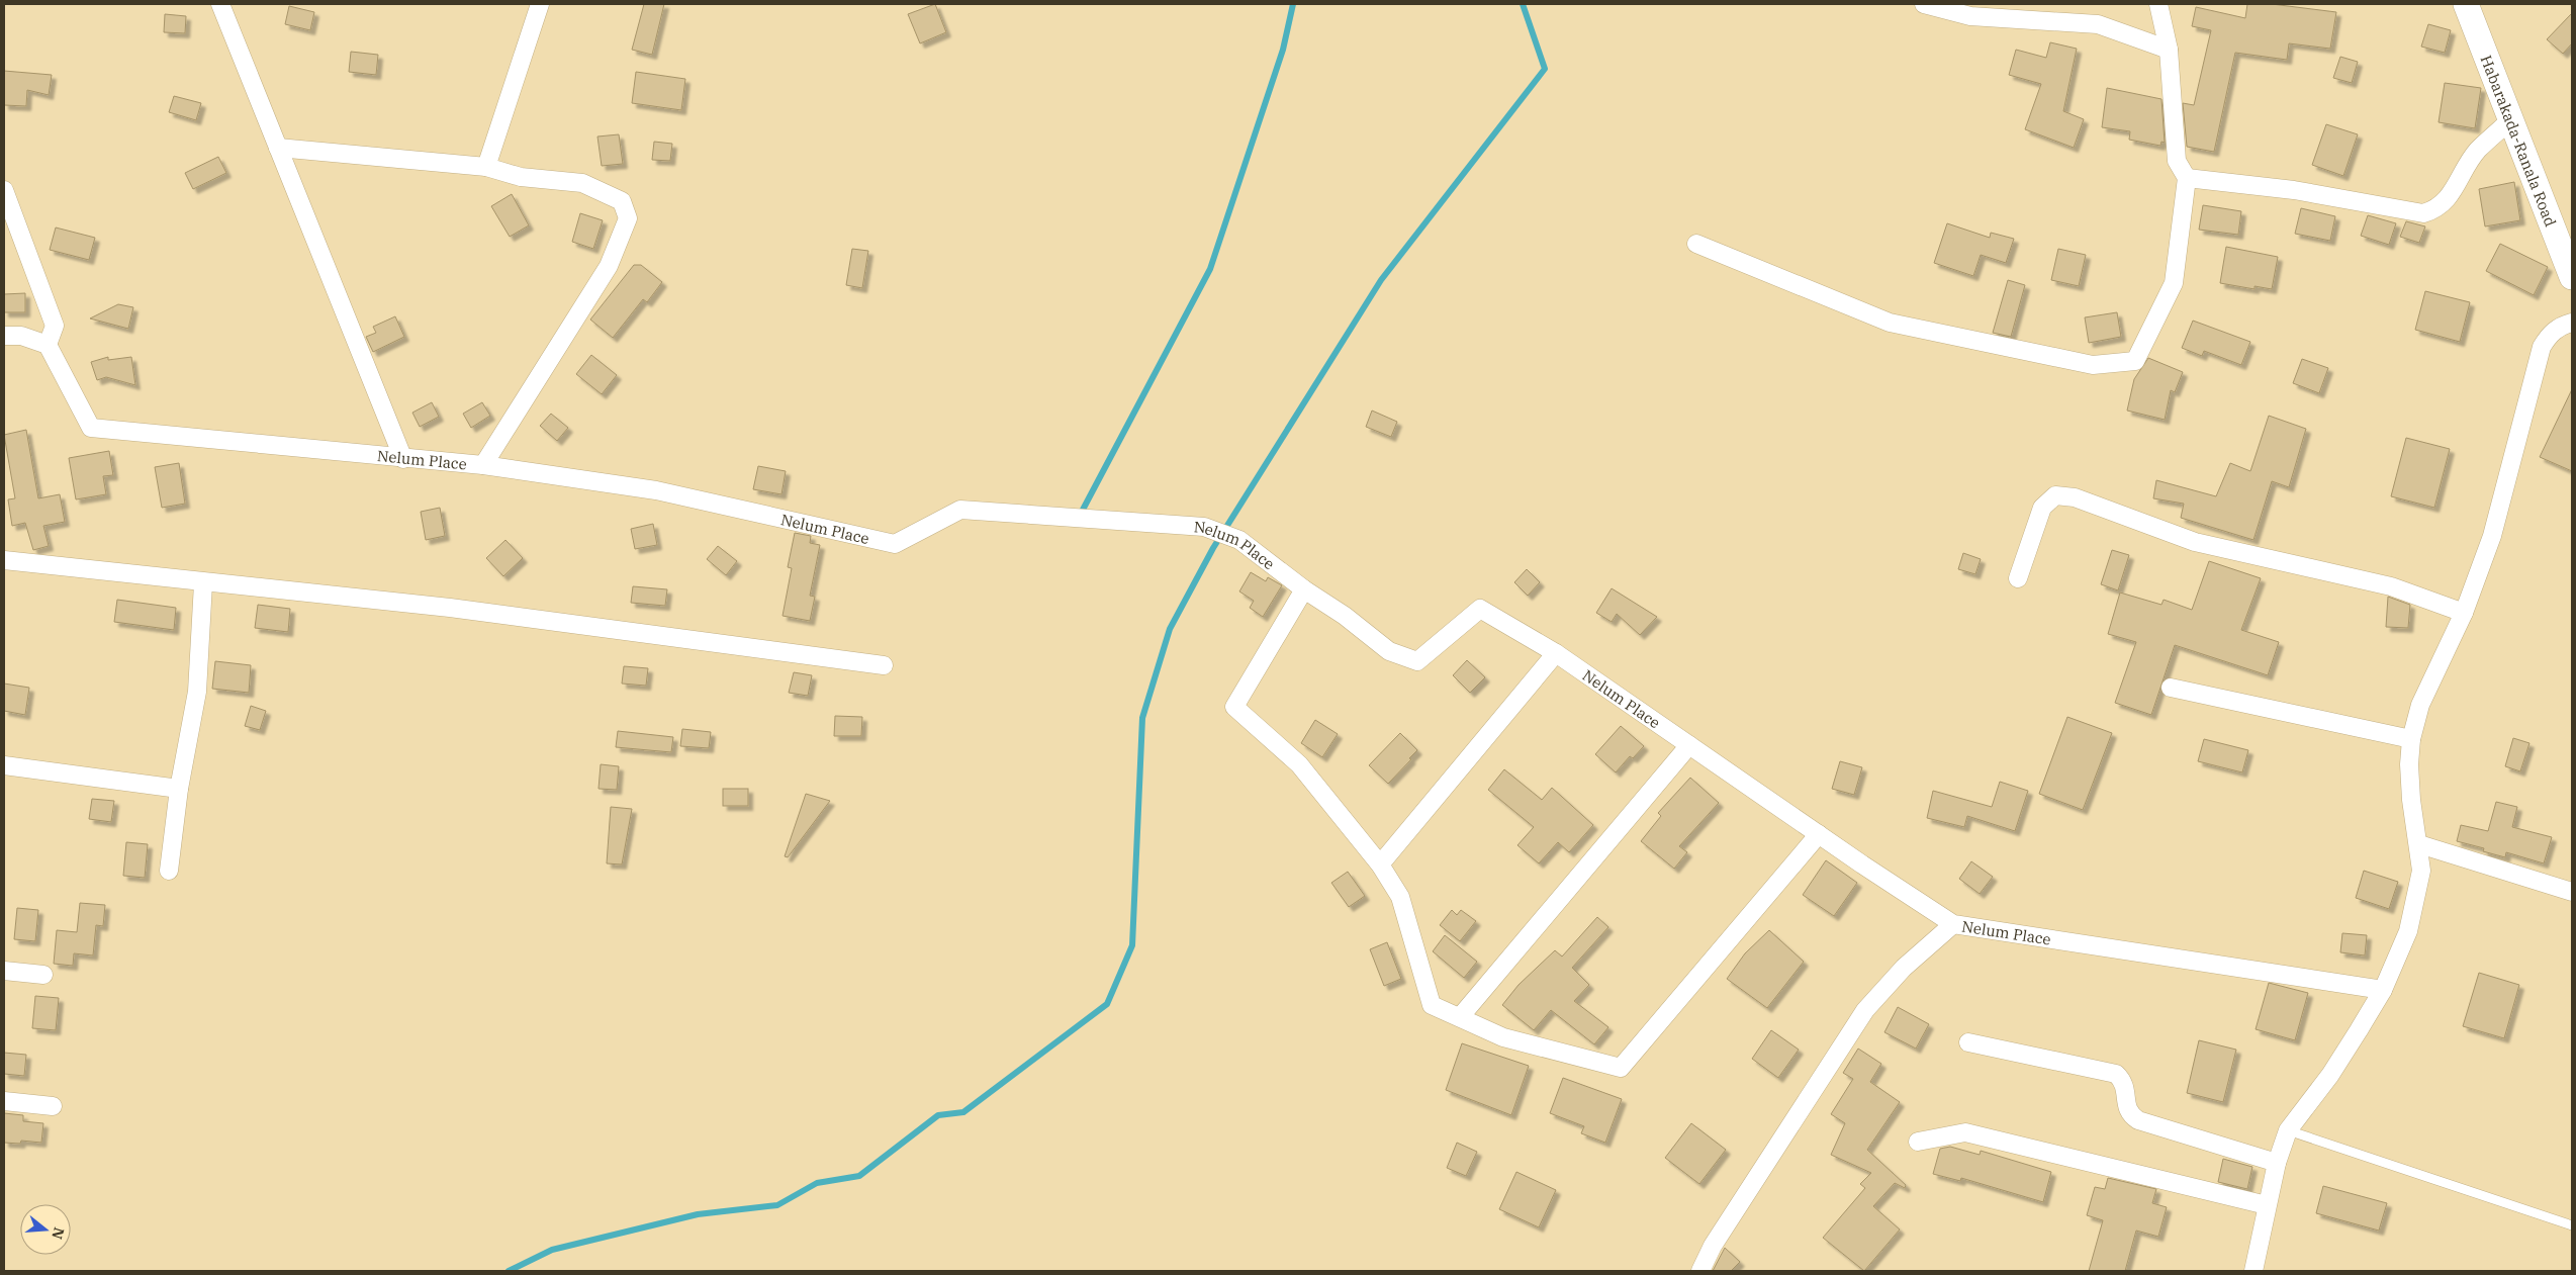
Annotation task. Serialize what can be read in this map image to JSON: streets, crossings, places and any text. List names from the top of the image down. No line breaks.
{"streets":{"main road":["Habarakada-Ranala Road"],"street":["Nelum Place"]},"north":"right"}
